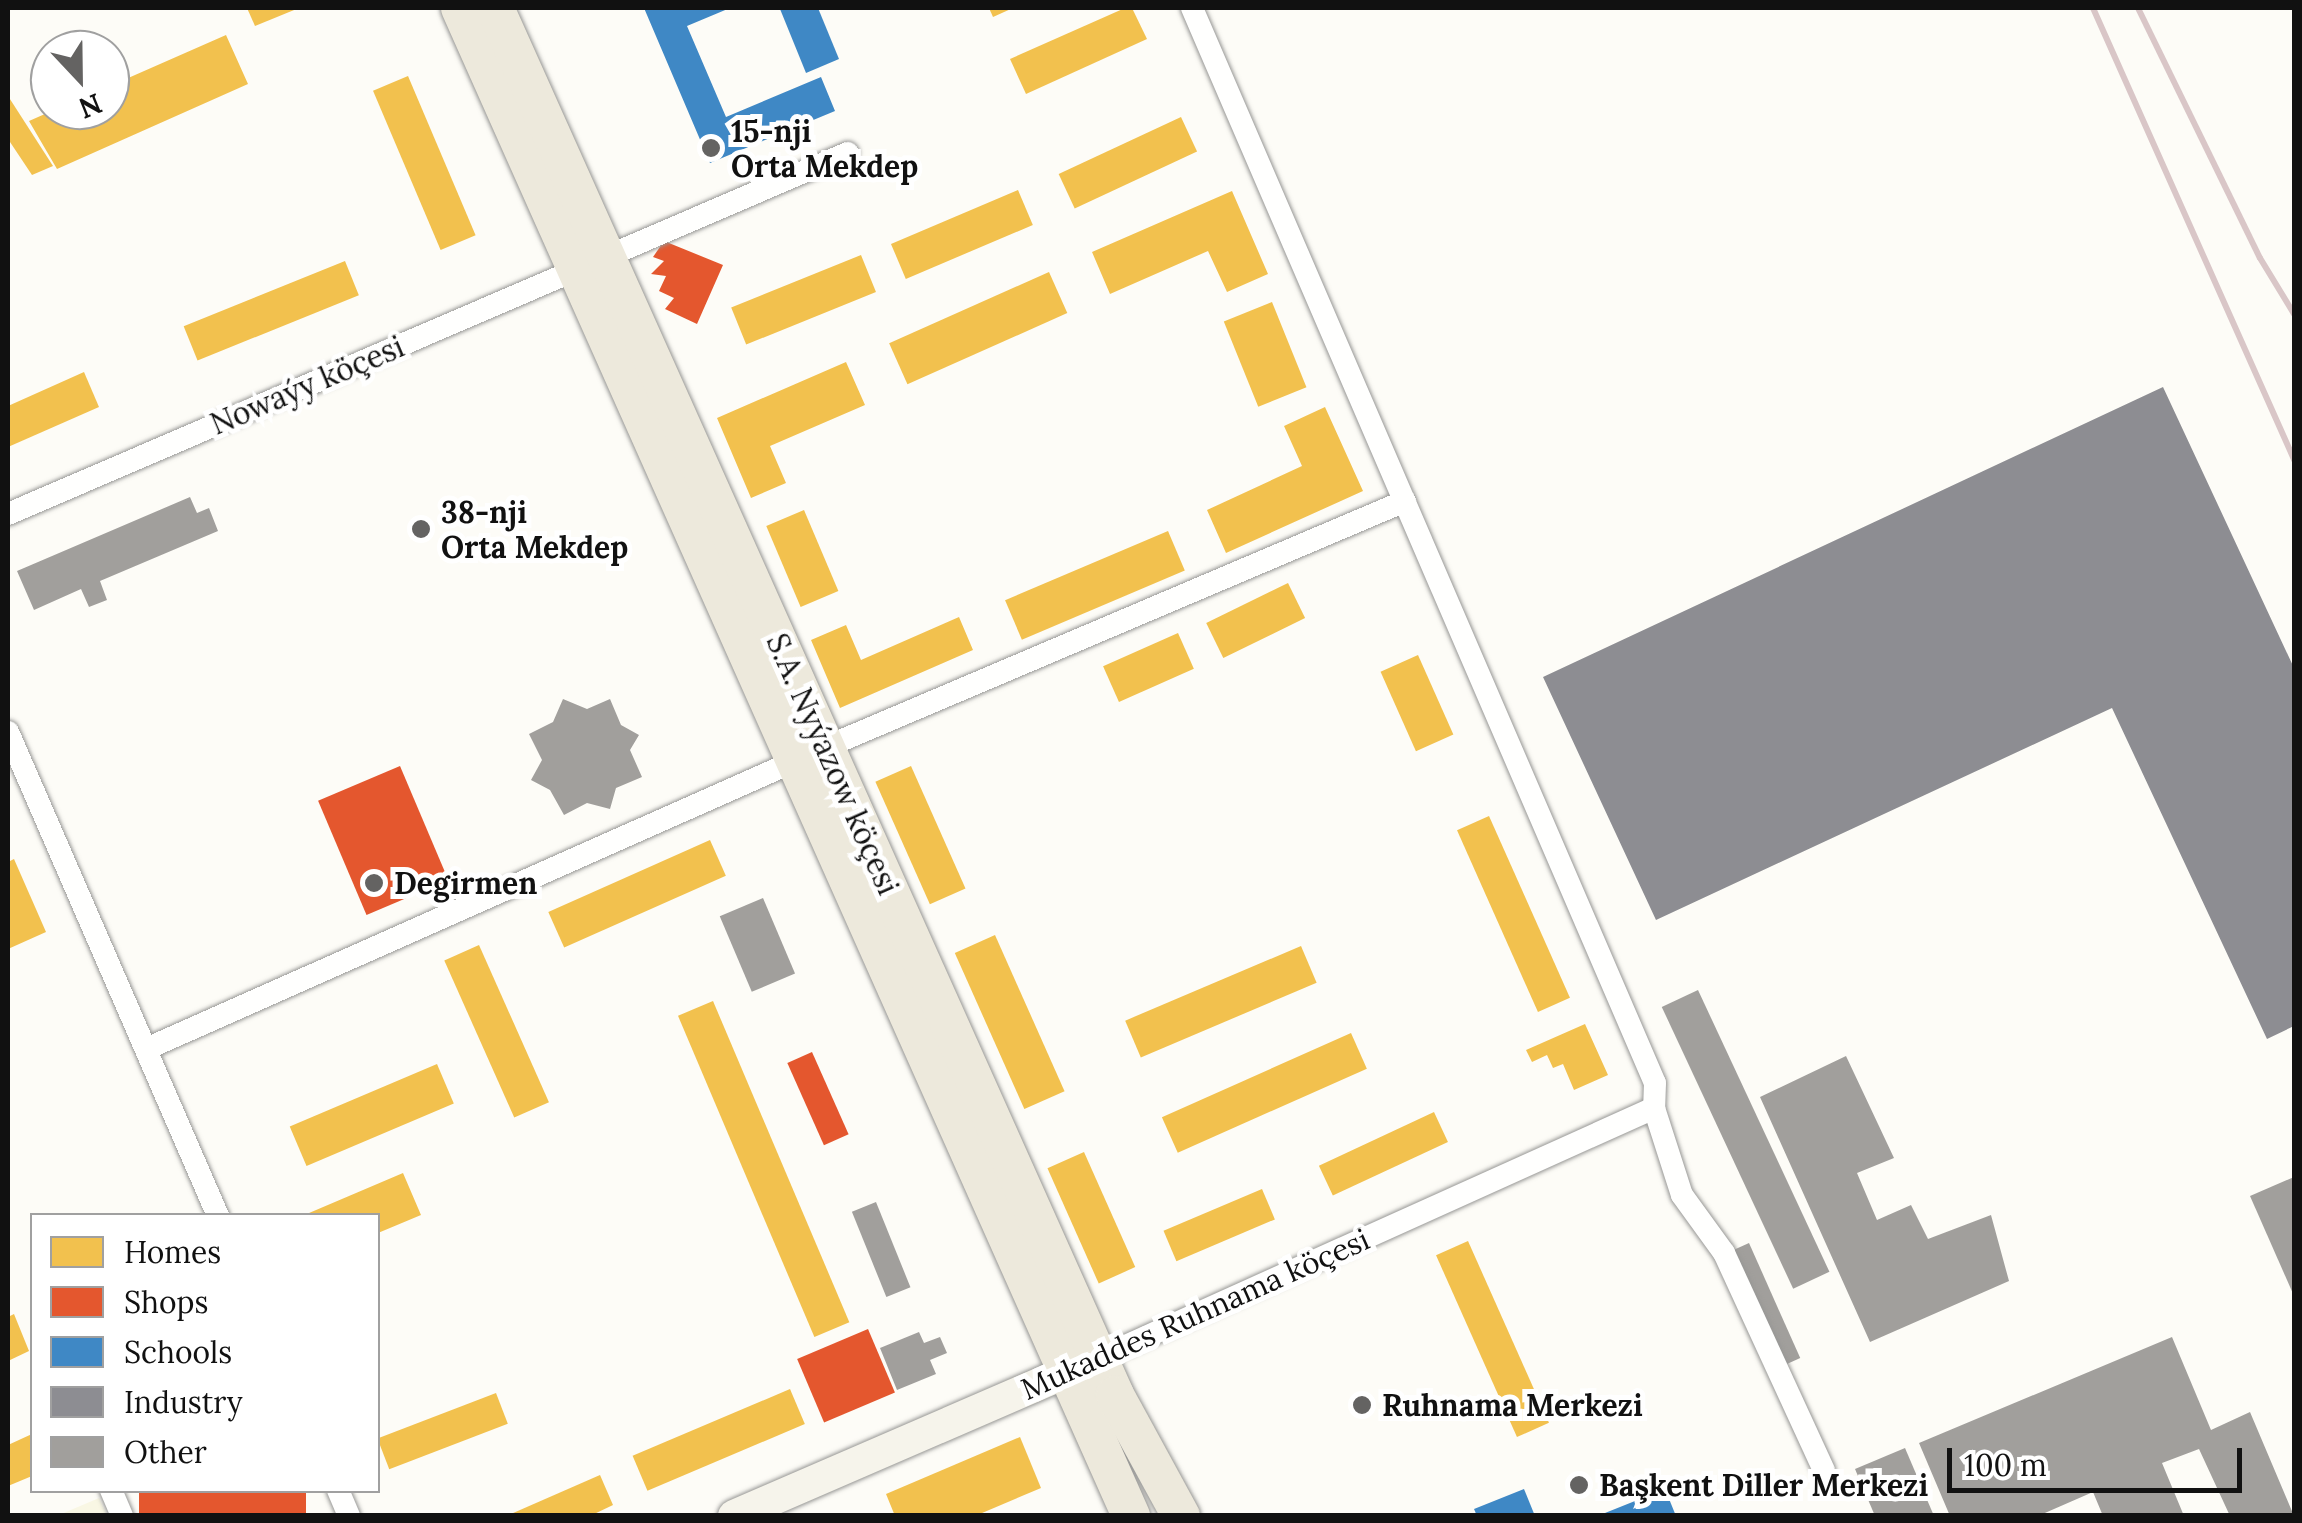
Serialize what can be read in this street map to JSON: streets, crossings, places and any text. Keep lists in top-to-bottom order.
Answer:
{
  "streets": {
    "main road": ["S.A. Nyýazow köçesi"],
    "street": ["Nowaýy köçesi", "Mukaddes Ruhnama köçesi"]
  },
  "crossings": [
    ["Nowaýy köçesi", "S.A. Nyýazow köçesi"],
    ["S.A. Nyýazow köçesi", "Mukaddes Ruhnama köçesi"]
  ],
  "places": [
    "15-nji Orta Mekdep",
    "38-nji Orta Mekdep",
    "Degirmen",
    "Ruhnama Merkezi",
    "Başkent Diller Merkezi"
  ],
  "legend": [
    "Homes",
    "Shops",
    "Schools",
    "Industry",
    "Other"
  ],
  "scale_bar": "100 m",
  "north": "bottom"
}
